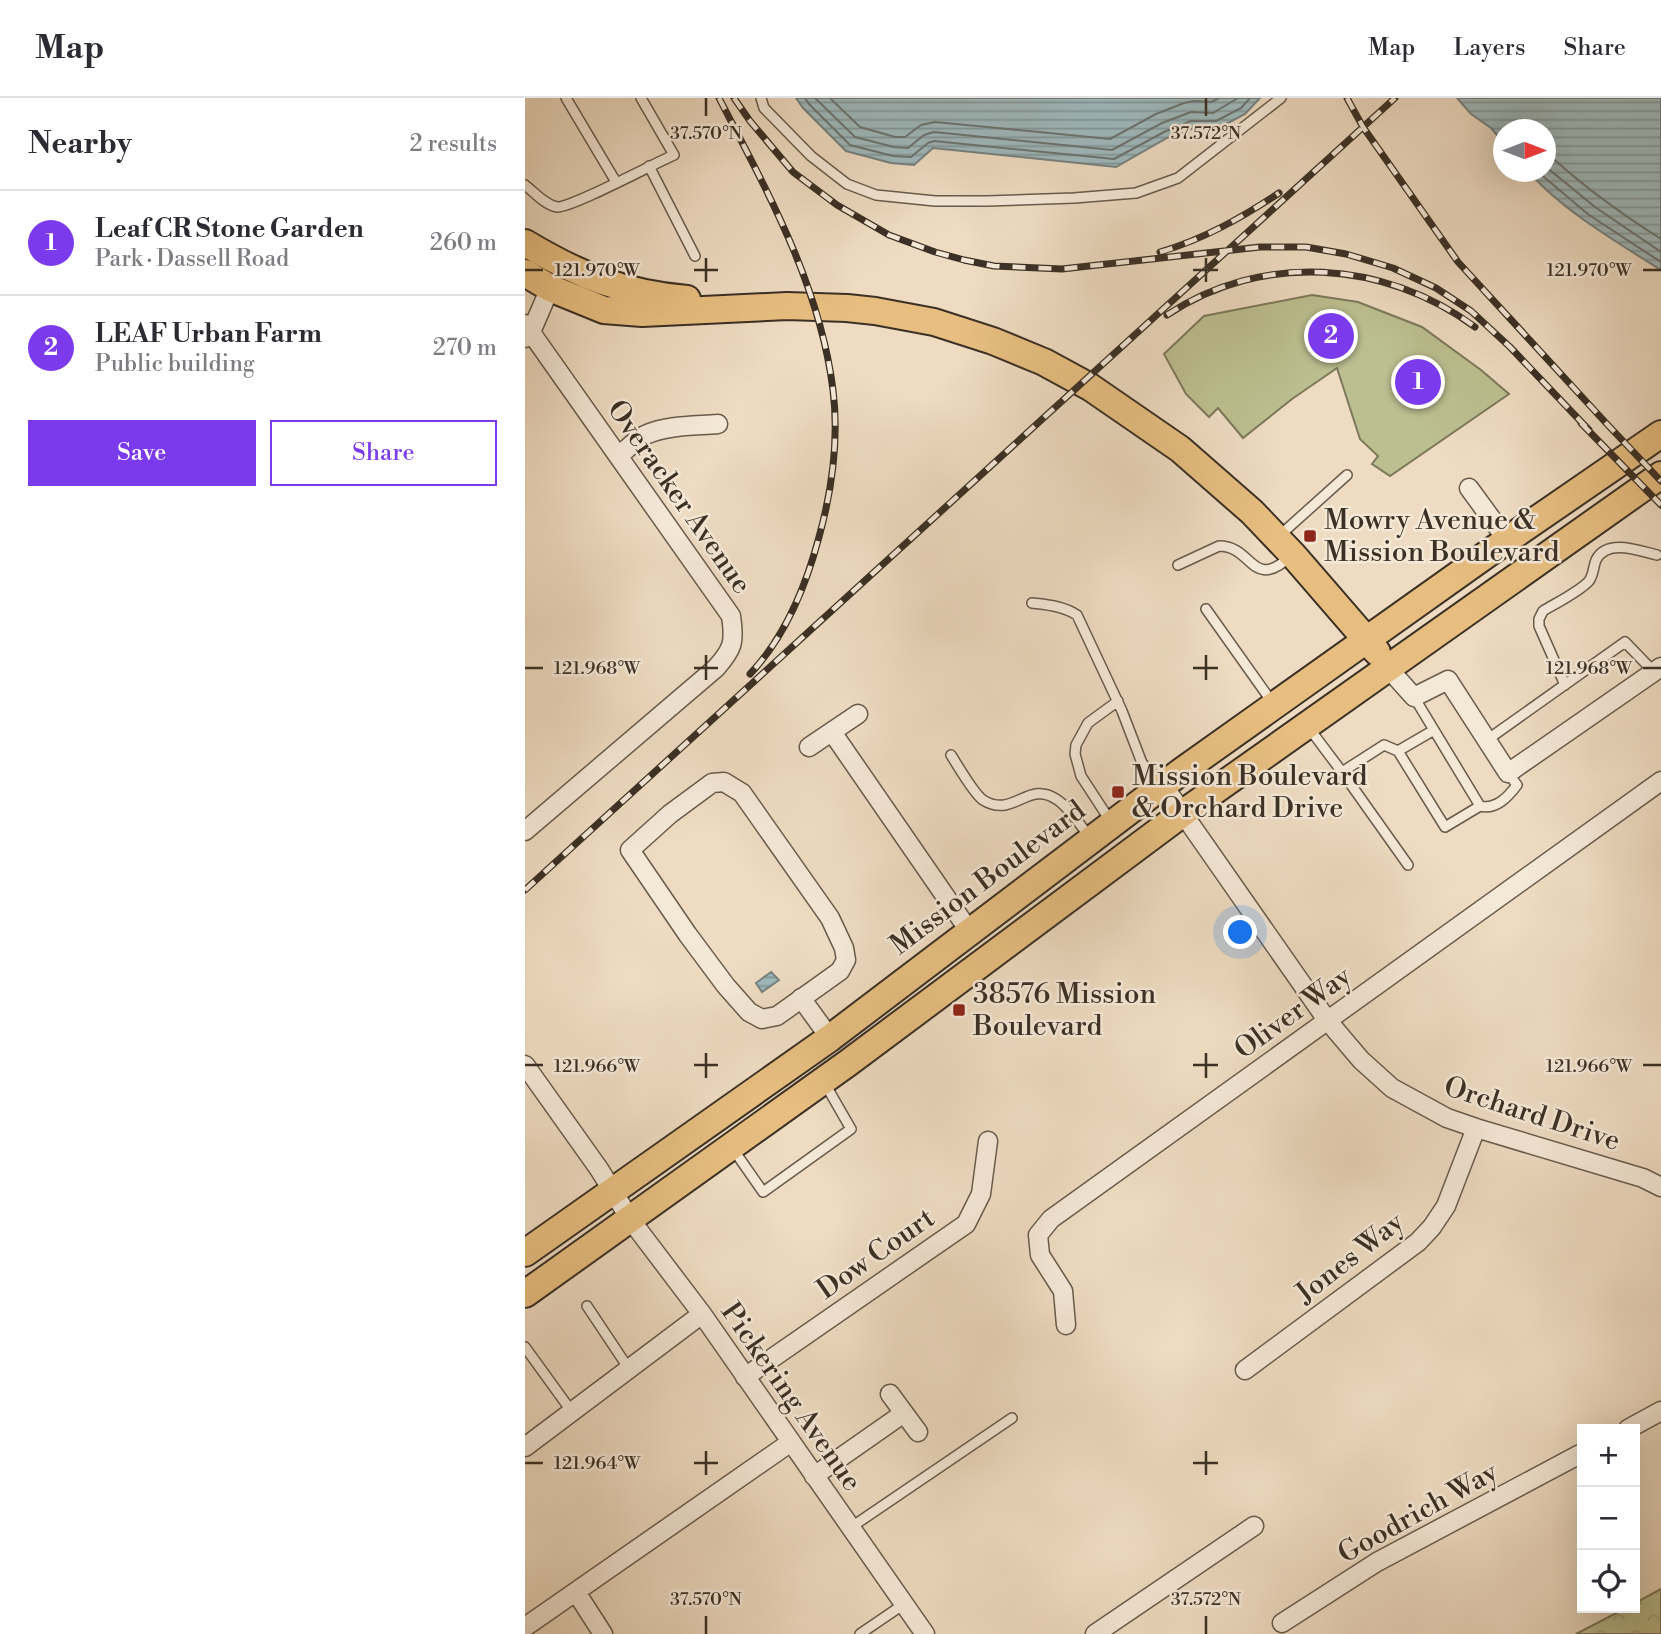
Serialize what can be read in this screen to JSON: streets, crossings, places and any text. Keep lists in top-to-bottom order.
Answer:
{
  "streets": {
    "main road": ["Mission Boulevard"],
    "street": [
      "Overacker Avenue",
      "Oliver Way",
      "Orchard Drive",
      "Dow Court",
      "Jones Way",
      "Pickering Avenue",
      "Goodrich Way"
    ]
  },
  "crossings": [
    ["Mission Boulevard", "Orchard Drive"],
    ["Mission Boulevard", "Pickering Avenue"],
    ["Oliver Way", "Orchard Drive"],
    ["Orchard Drive", "Jones Way"],
    ["Dow Court", "Pickering Avenue"]
  ],
  "places": {
    "transit": ["Mowry Avenue & Mission Boulevard", "Mission Boulevard & Orchard Drive", "38576 Mission Boulevard"]
  },
  "north": "right",
  "page": {
    "header": "Map",
    "nav": ["Map", "Layers", "Share"],
    "heading": ["Nearby", "2 results"],
    "list": [
      {
        "mark": "1",
        "name": "Leaf CR Stone Garden",
        "note": "Park · Dassell Road",
        "value": "260 m"
      },
      {
        "mark": "2",
        "name": "LEAF Urban Farm",
        "note": "Public building",
        "value": "270 m"
      }
    ],
    "pins": ["2", "1"],
    "buttons": ["Save", "Share"],
    "map_buttons": ["+", "−"]
  },
  "coordinates": [
    "37.570°N",
    "37.572°N",
    "121.970°W",
    "121.968°W",
    "121.966°W",
    "121.964°W"
  ]
}
